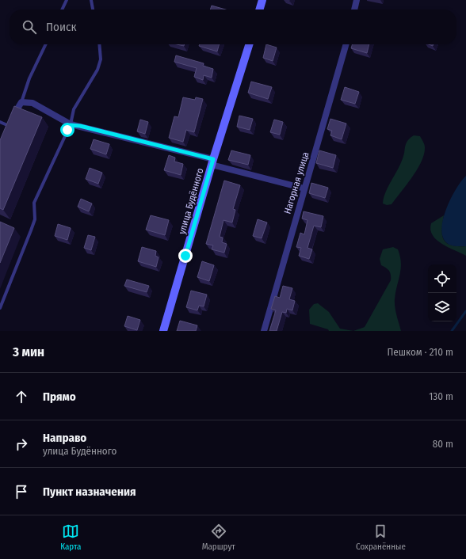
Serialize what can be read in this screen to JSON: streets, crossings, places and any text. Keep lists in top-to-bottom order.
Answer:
{
  "streets": {
    "main road": ["улица Будённого"],
    "street": ["Нагорная улица"]
  },
  "page": {
    "search": "Поиск",
    "heading": ["3 мин", "Пешком · 210 m"],
    "list": [
      ["Прямо", "130 m"],
      ["Направо", "улица Будённого", "80 m"],
      "Пункт назначения"
    ],
    "nav": ["Карта", "Маршрут", "Сохранённые"]
  }
}
